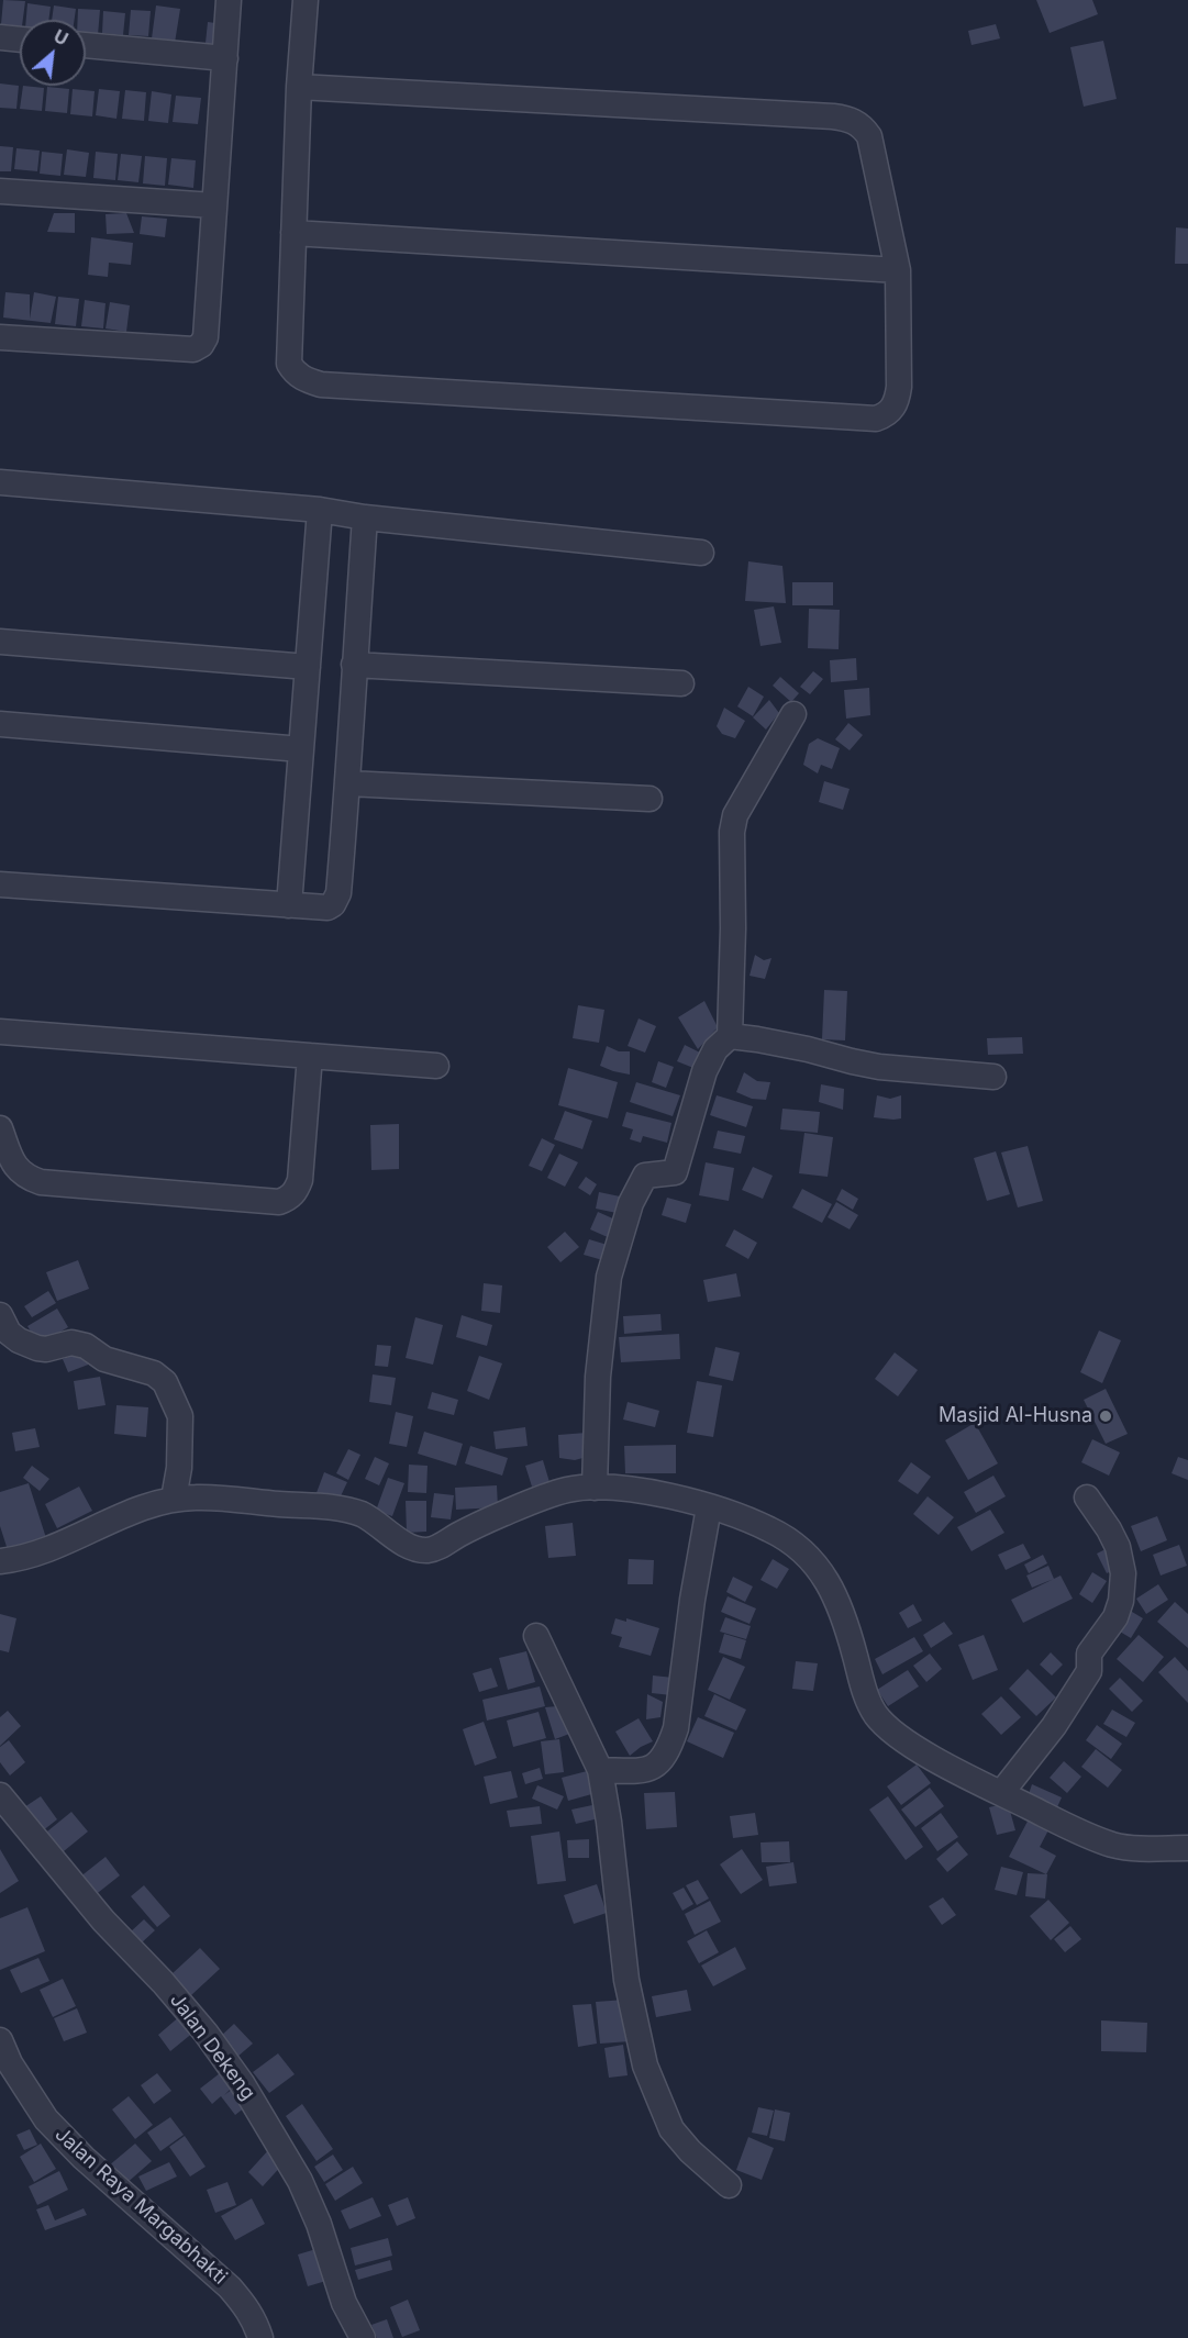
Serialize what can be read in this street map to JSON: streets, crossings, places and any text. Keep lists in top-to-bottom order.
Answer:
{
  "streets": {
    "street": ["Jalan Dekeng", "Jalan Raya Margabhakti"]
  },
  "places": ["Masjid Al-Husna"],
  "north": "top right"
}
